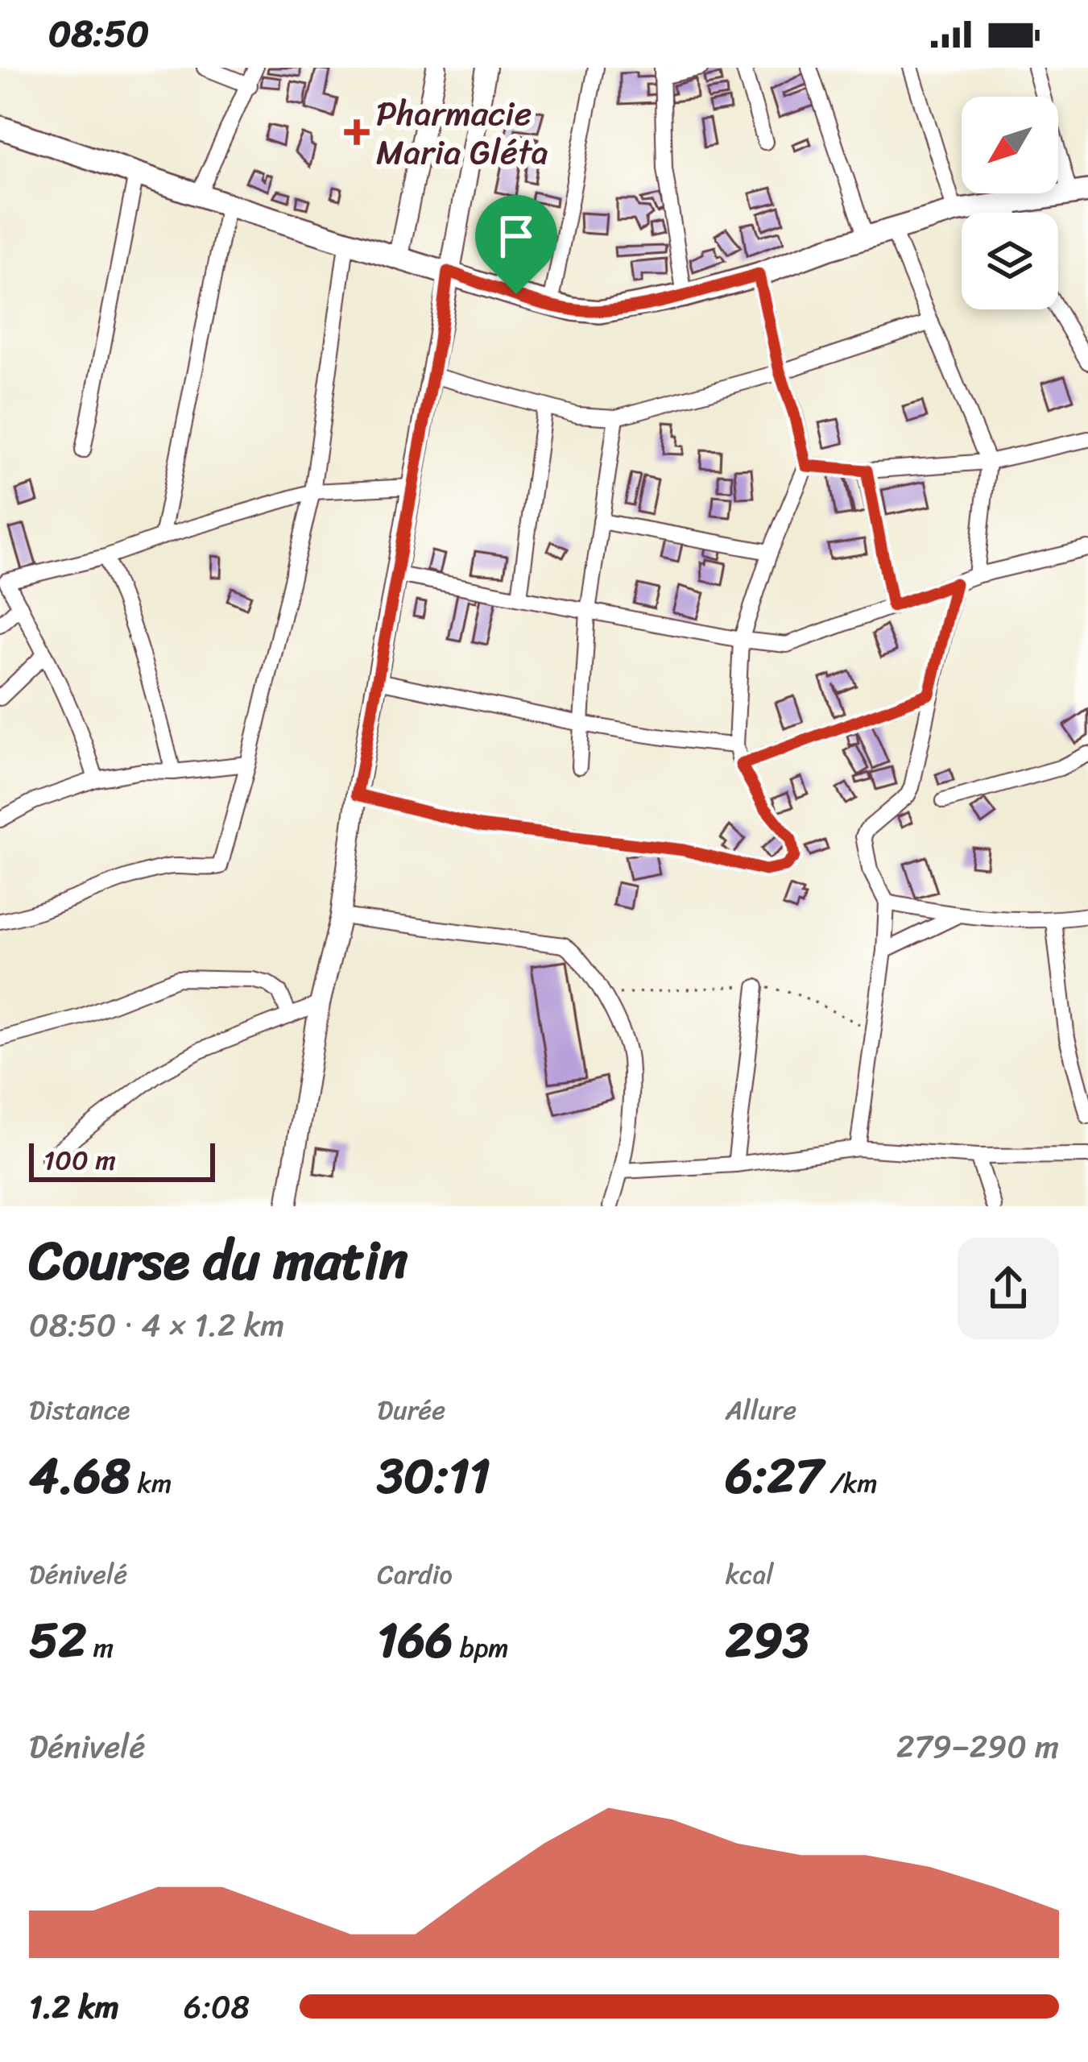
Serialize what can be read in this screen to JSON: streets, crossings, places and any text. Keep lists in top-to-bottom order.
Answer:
{
  "places": {
    "health": ["Pharmacie Maria Gléta"]
  },
  "scale_bar": "100 m",
  "north": "bottom left",
  "page": {
    "status": "08:50",
    "scale": "100 m",
    "heading": ["Course du matin", "08:50 · 4 × 1.2 km"],
    "stats": [
      ["Distance", "4.68 km"],
      ["Durée", "30:11"],
      ["Allure", "6:27 /km"],
      ["Dénivelé", "52 m"],
      ["Cardio", "166 bpm"],
      ["kcal", "293"]
    ],
    "chart": ["Dénivelé", "279–290 m"],
    "list": [
      {
        "name": "1.2 km",
        "note": "6:08"
      }
    ]
  }
}
